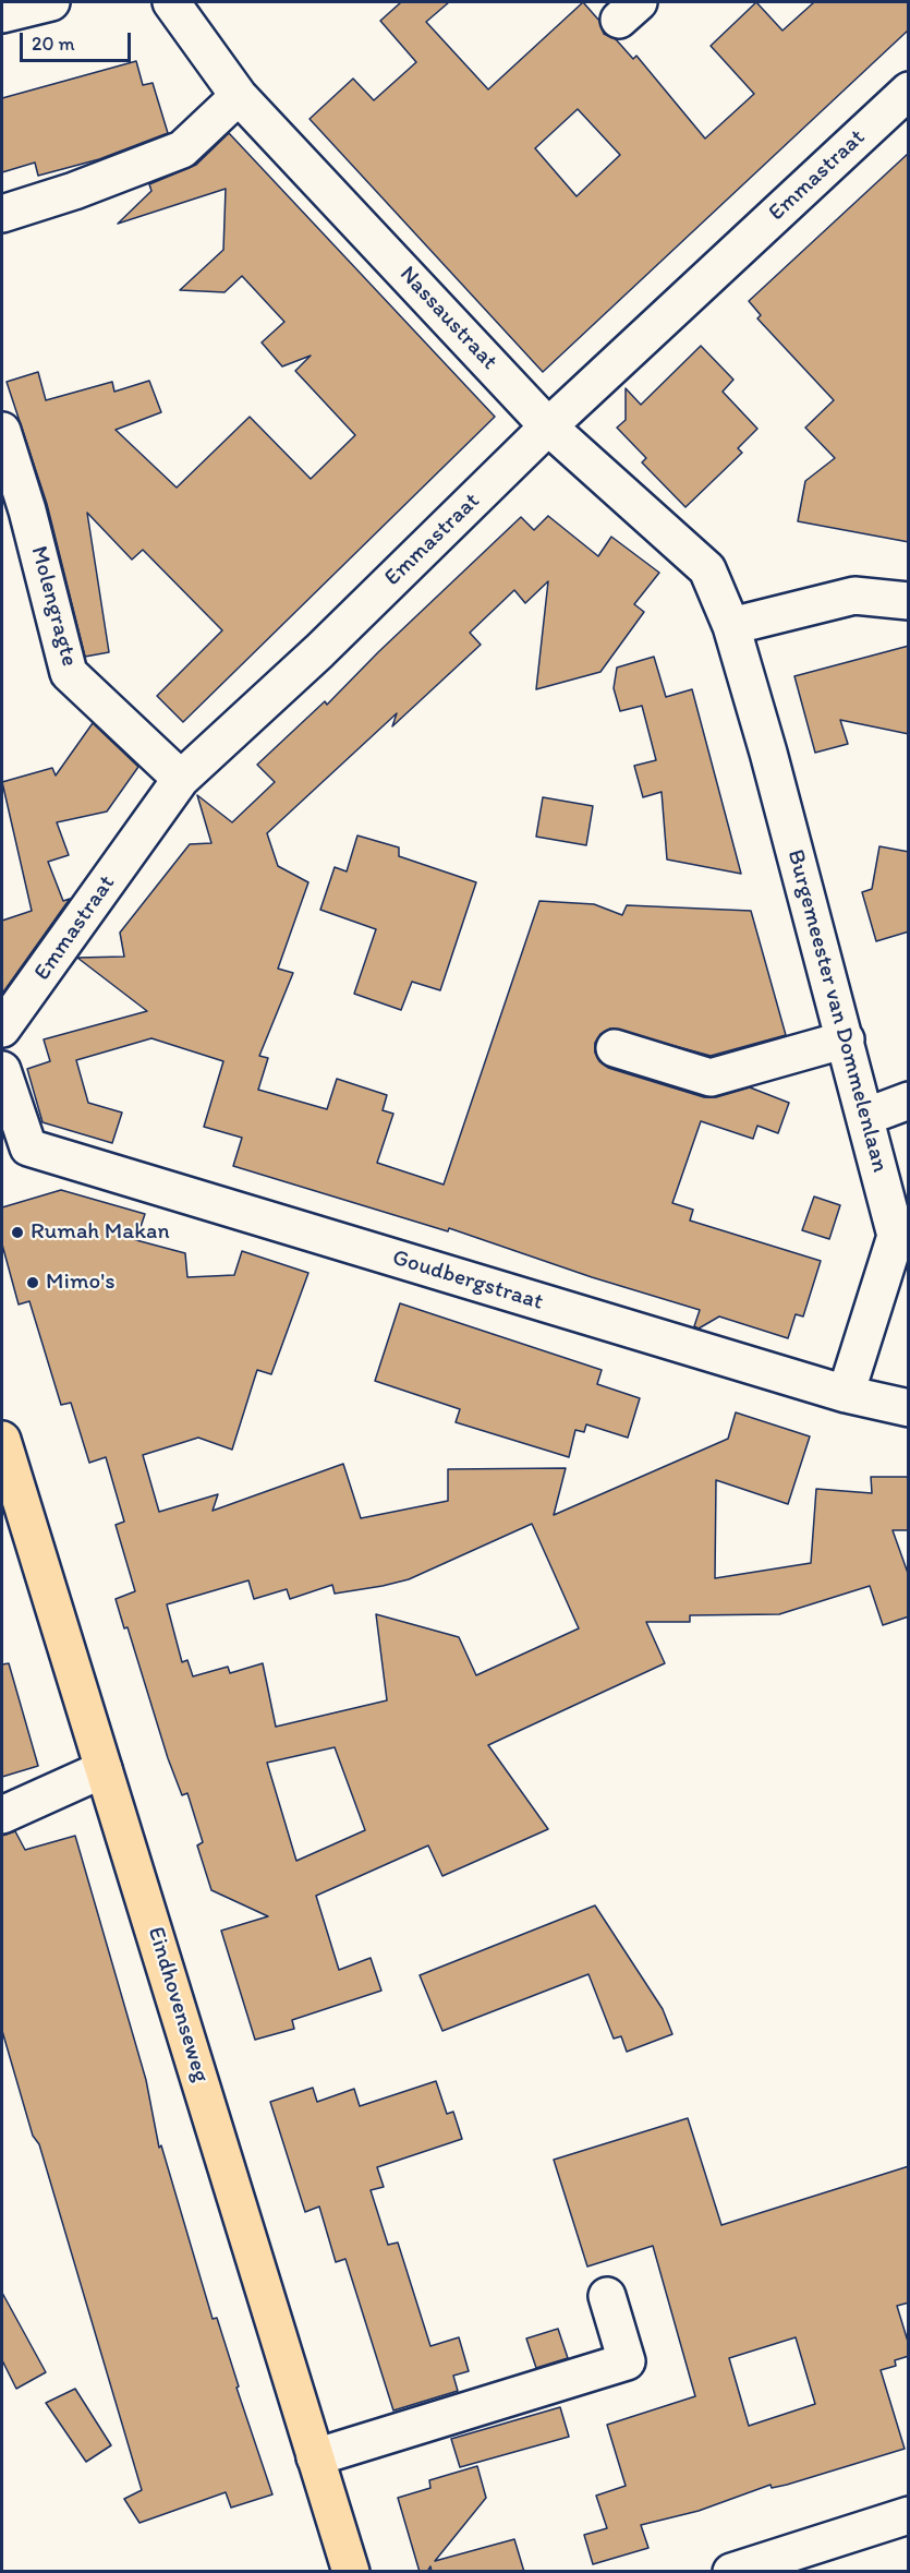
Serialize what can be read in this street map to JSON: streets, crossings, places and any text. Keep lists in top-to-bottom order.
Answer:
{
  "streets": {
    "main road": ["Eindhovenseweg"],
    "street": [
      "Emmastraat",
      "Nassaustraat",
      "Molengragte",
      "Burgemeester van Dommelenlaan",
      "Goudbergstraat"
    ]
  },
  "crossings": [
    ["Emmastraat", "Nassaustraat"],
    ["Emmastraat", "Molengragte"],
    ["Nassaustraat", "Burgemeester van Dommelenlaan"],
    ["Burgemeester van Dommelenlaan", "Goudbergstraat"]
  ],
  "places": ["Rumah Makan", "Mimo's"],
  "scale_bar": "20 m"
}
